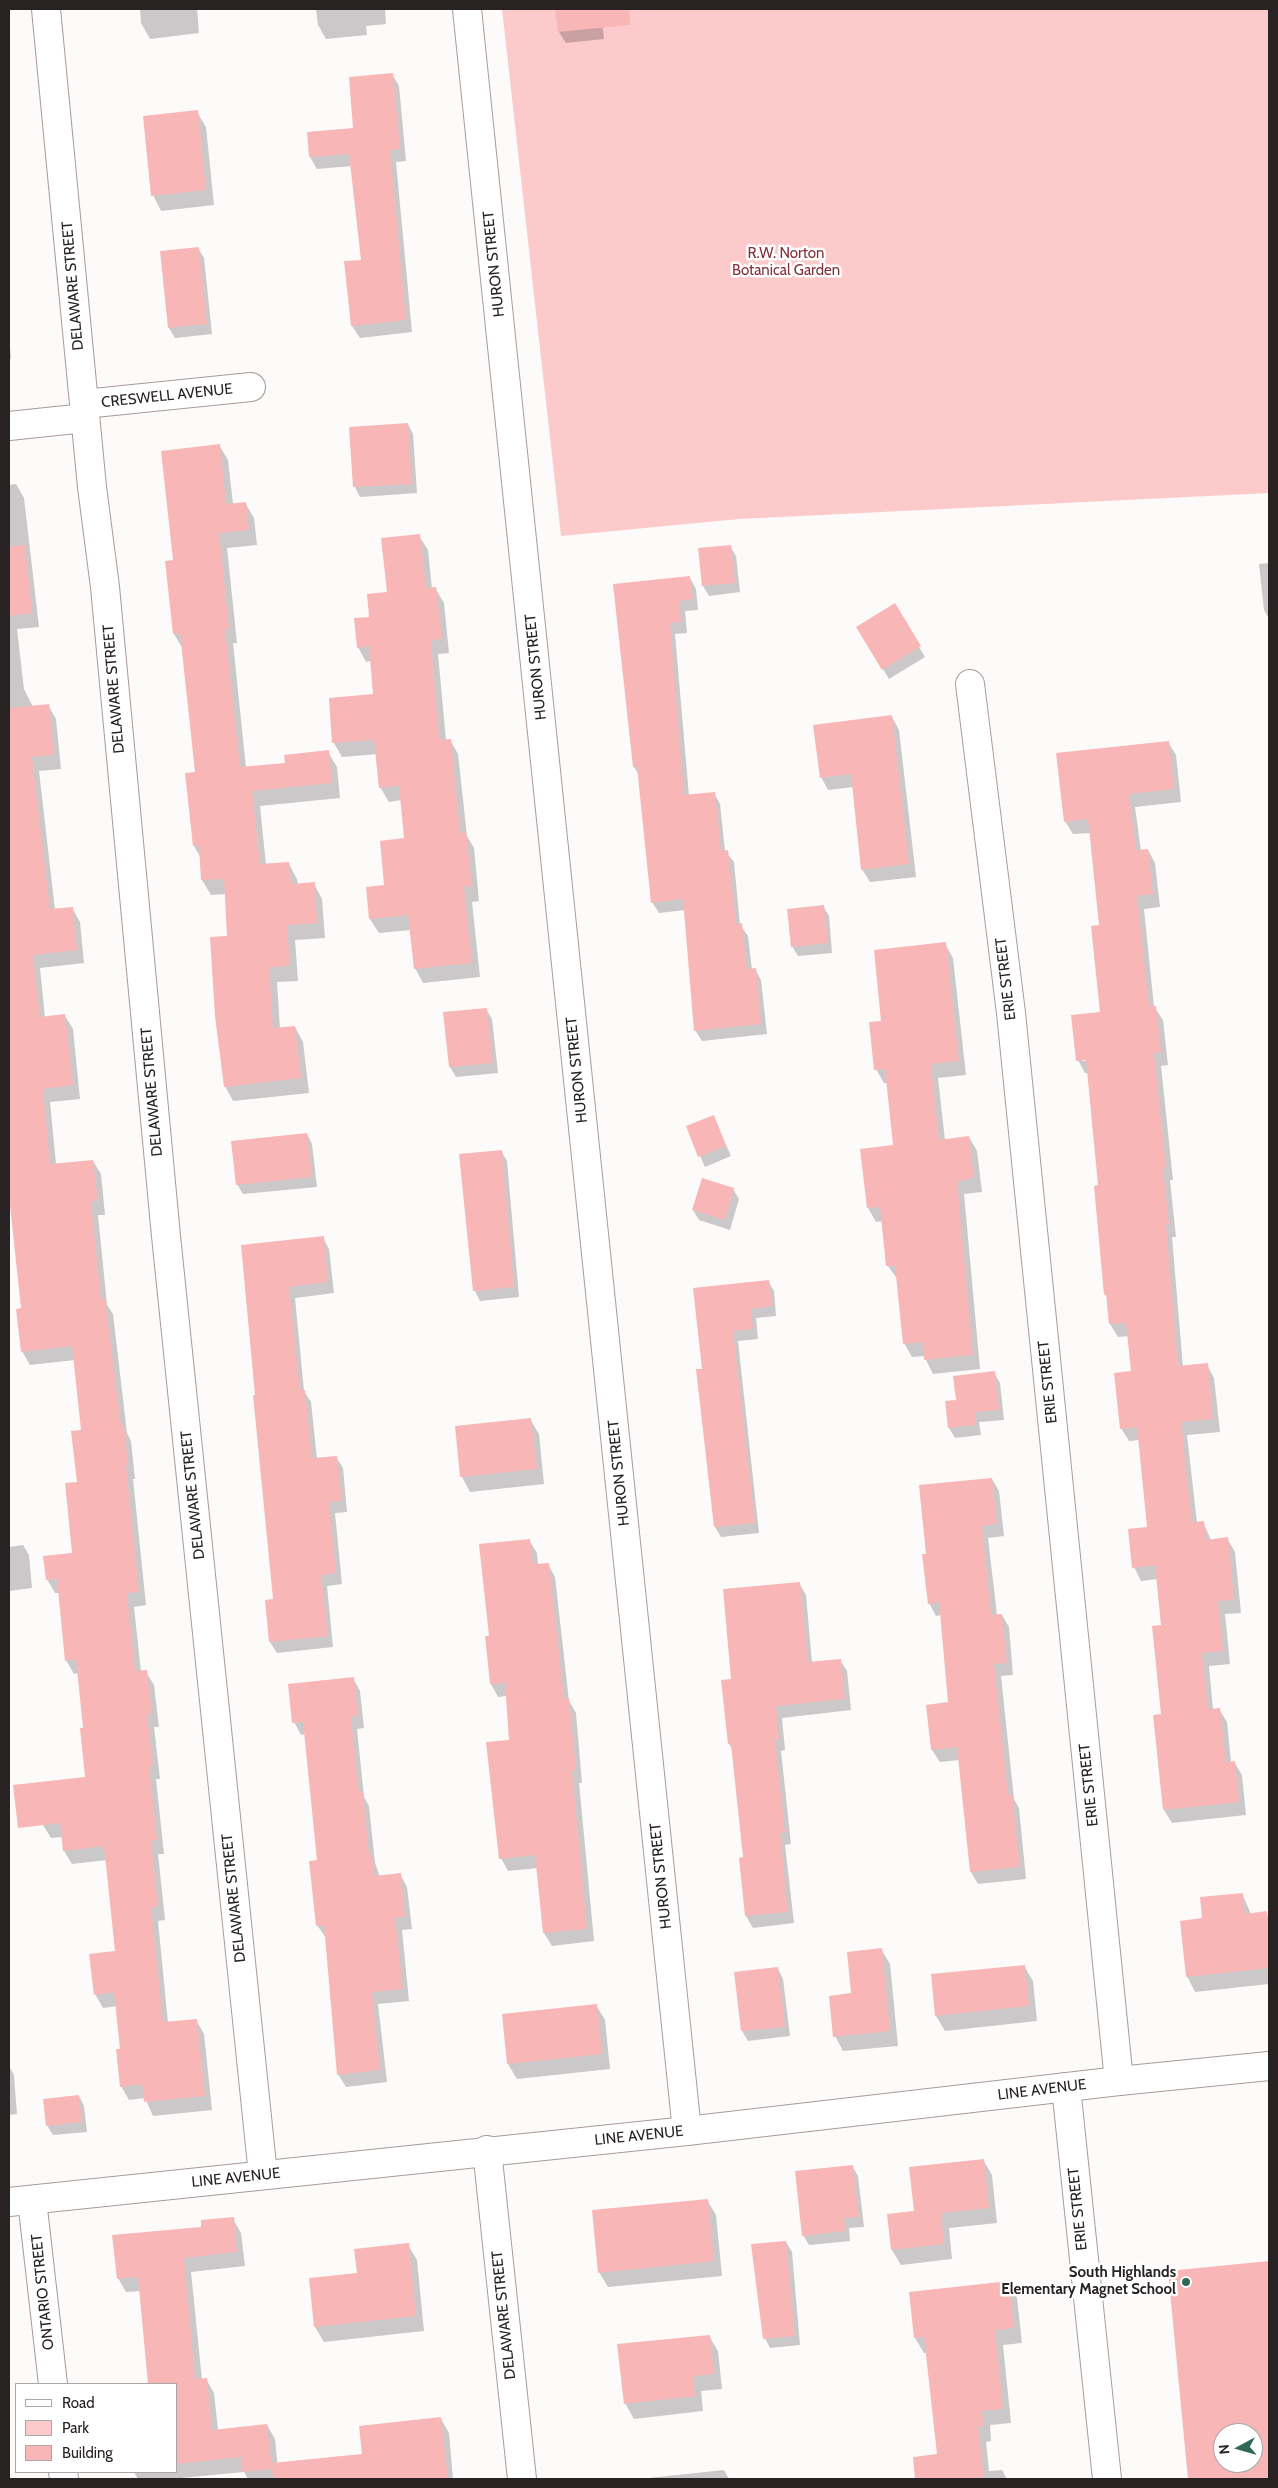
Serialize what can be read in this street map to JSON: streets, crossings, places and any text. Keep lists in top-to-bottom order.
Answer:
{
  "streets": {
    "street": [
      "HURON STREET",
      "DELAWARE STREET",
      "CRESWELL AVENUE",
      "ERIE STREET",
      "LINE AVENUE",
      "ONTARIO STREET"
    ]
  },
  "crossings": [
    ["HURON STREET", "LINE AVENUE"],
    ["DELAWARE STREET", "CRESWELL AVENUE"],
    ["DELAWARE STREET", "LINE AVENUE"],
    ["ERIE STREET", "LINE AVENUE"],
    ["LINE AVENUE", "ONTARIO STREET"]
  ],
  "parks": ["R.W. Norton Botanical Garden"],
  "places": ["South Highlands Elementary Magnet School"],
  "legend": ["Road", "Park", "Building"],
  "north": "left"
}
